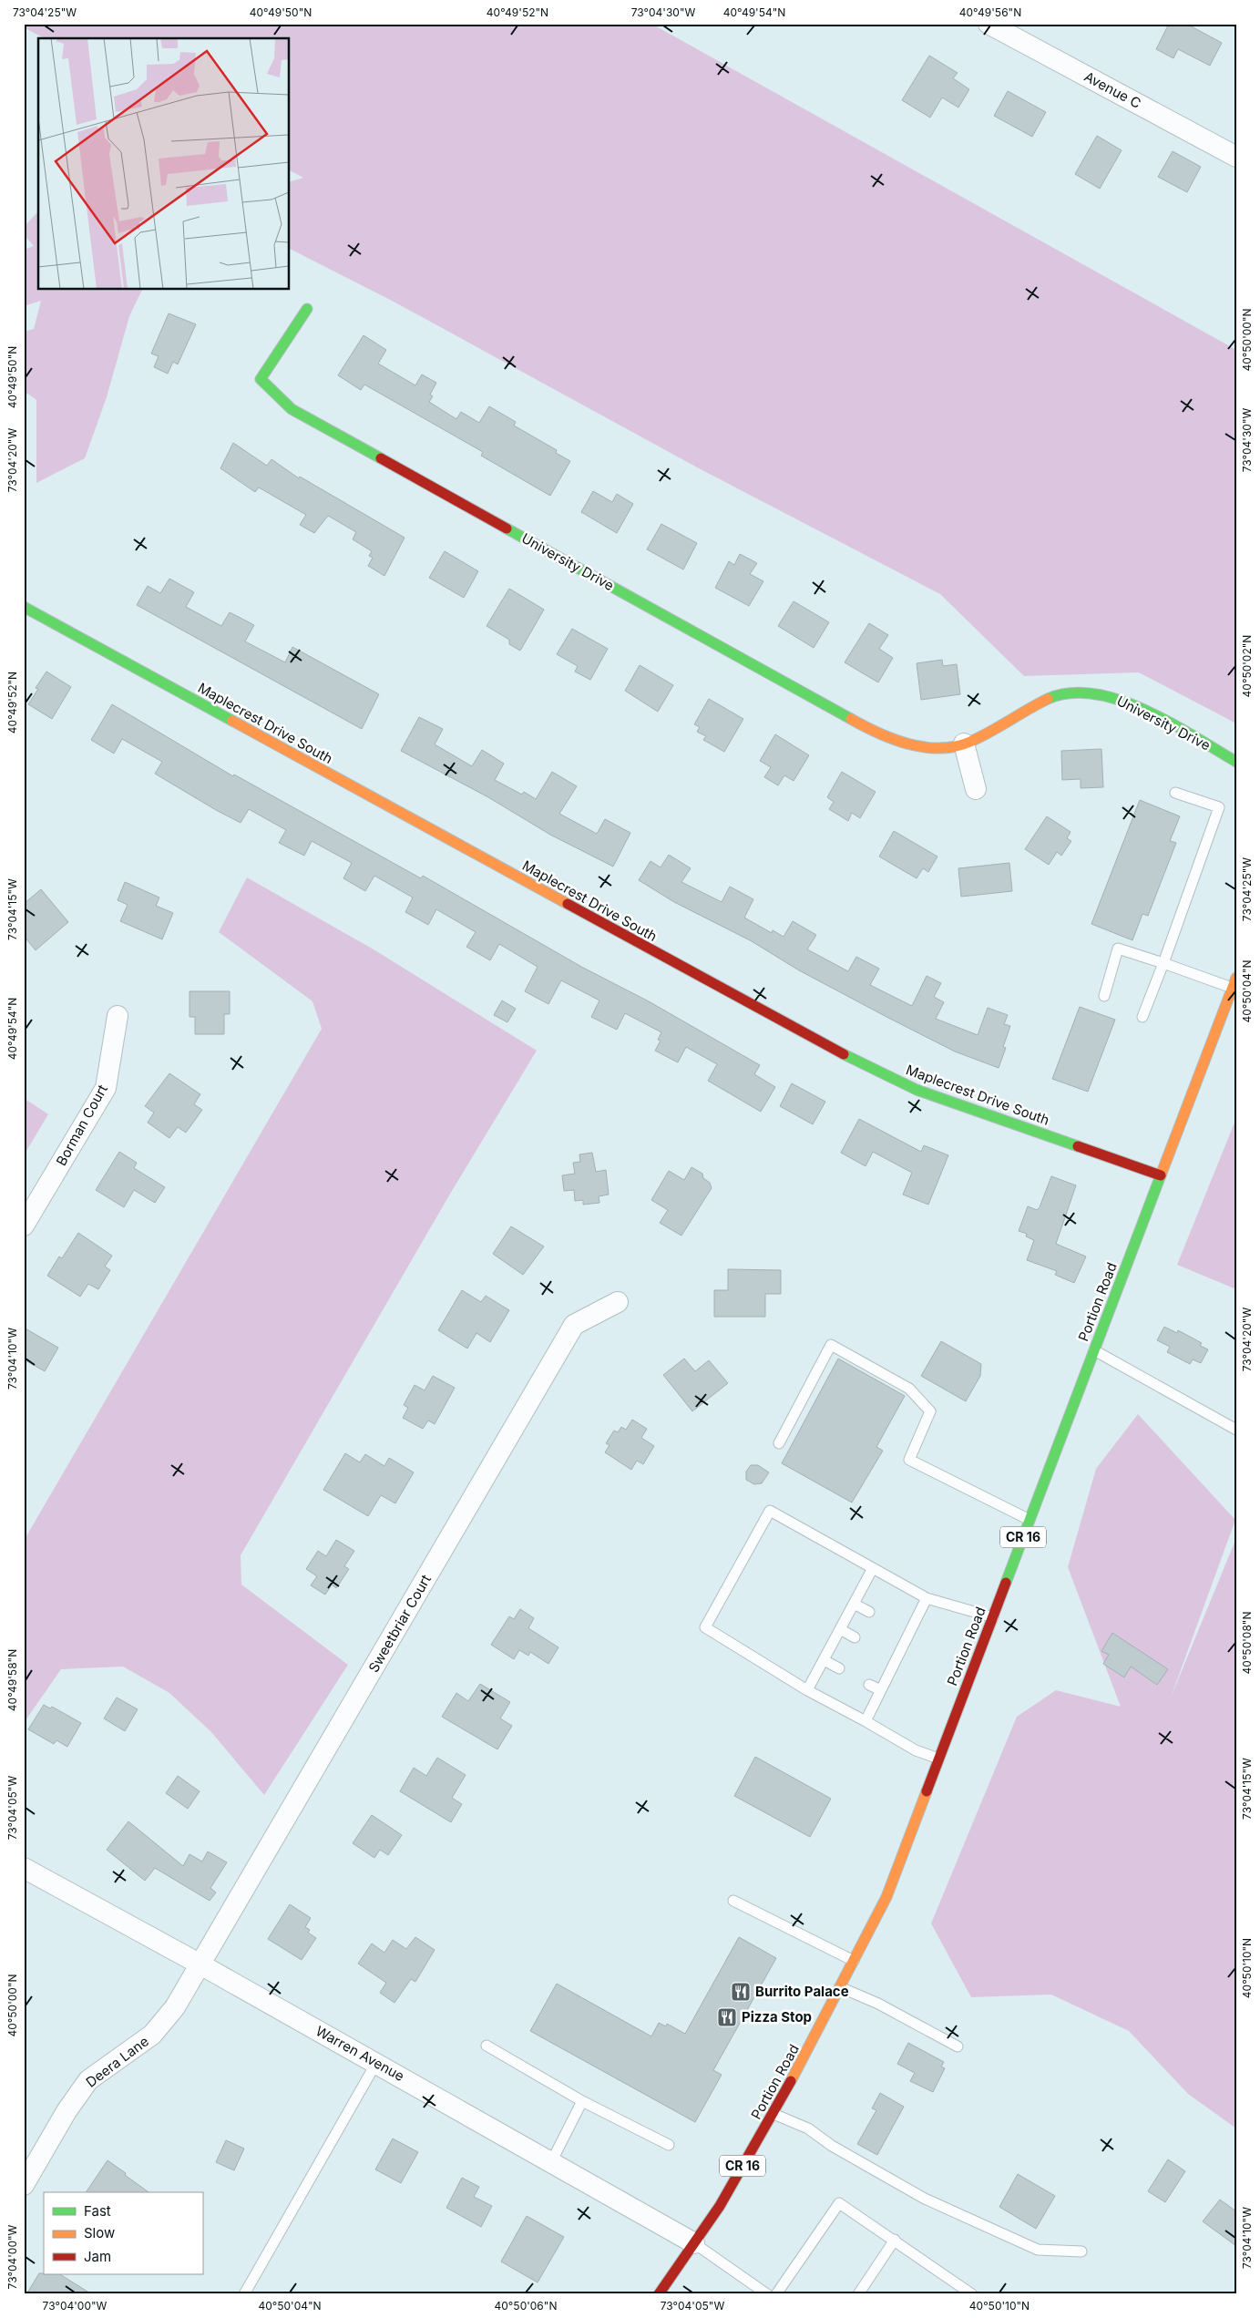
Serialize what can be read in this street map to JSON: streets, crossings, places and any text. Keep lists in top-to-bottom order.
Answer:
{
  "streets": {
    "street": [
      "Avenue C",
      "University Drive",
      "Maplecrest Drive South",
      "Borman Court",
      "Portion Road",
      "CR 16",
      "Sweetbriar Court",
      "Warren Avenue",
      "Deera Lane"
    ]
  },
  "crossings": [
    ["Maplecrest Drive South", "Portion Road"],
    ["Portion Road", "Warren Avenue"],
    ["Sweetbriar Court", "Warren Avenue"],
    ["Sweetbriar Court", "Deera Lane"],
    ["Warren Avenue", "Deera Lane"]
  ],
  "places": {
    "restaurant": ["Burrito Palace", "Pizza Stop"]
  },
  "legend": ["Fast", "Slow", "Jam"],
  "coordinates": [
    "73°04'25\"W",
    "40°49'50\"N",
    "40°49'52\"N",
    "73°04'30\"W",
    "40°49'54\"N",
    "40°49'56\"N",
    "40°50'00\"N",
    "73°04'20\"W",
    "40°50'02\"N",
    "73°04'15\"W",
    "40°50'04\"N",
    "73°04'10\"W",
    "40°50'08\"N",
    "40°49'58\"N",
    "73°04'05\"W",
    "40°50'10\"N",
    "73°04'00\"W",
    "40°50'06\"N"
  ]
}
